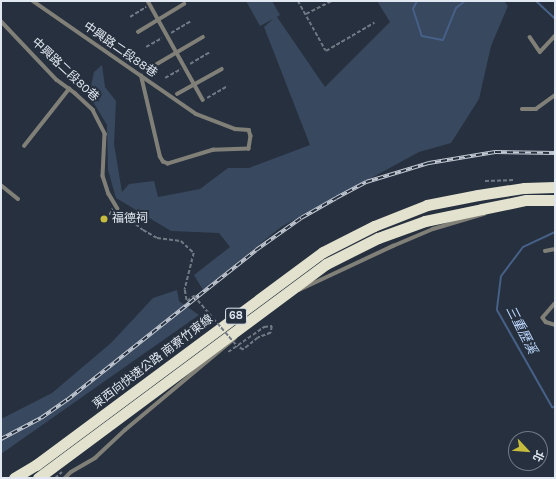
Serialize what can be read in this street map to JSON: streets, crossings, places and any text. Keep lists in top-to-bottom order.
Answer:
{
  "streets": {
    "highway": ["68", "東西向快速公路 南寮竹東線"],
    "lane": ["中興路二段88巷", "中興路二段80巷"]
  },
  "water": ["三重歷溪"],
  "places": ["福德祠"],
  "north": "bottom right"
}
